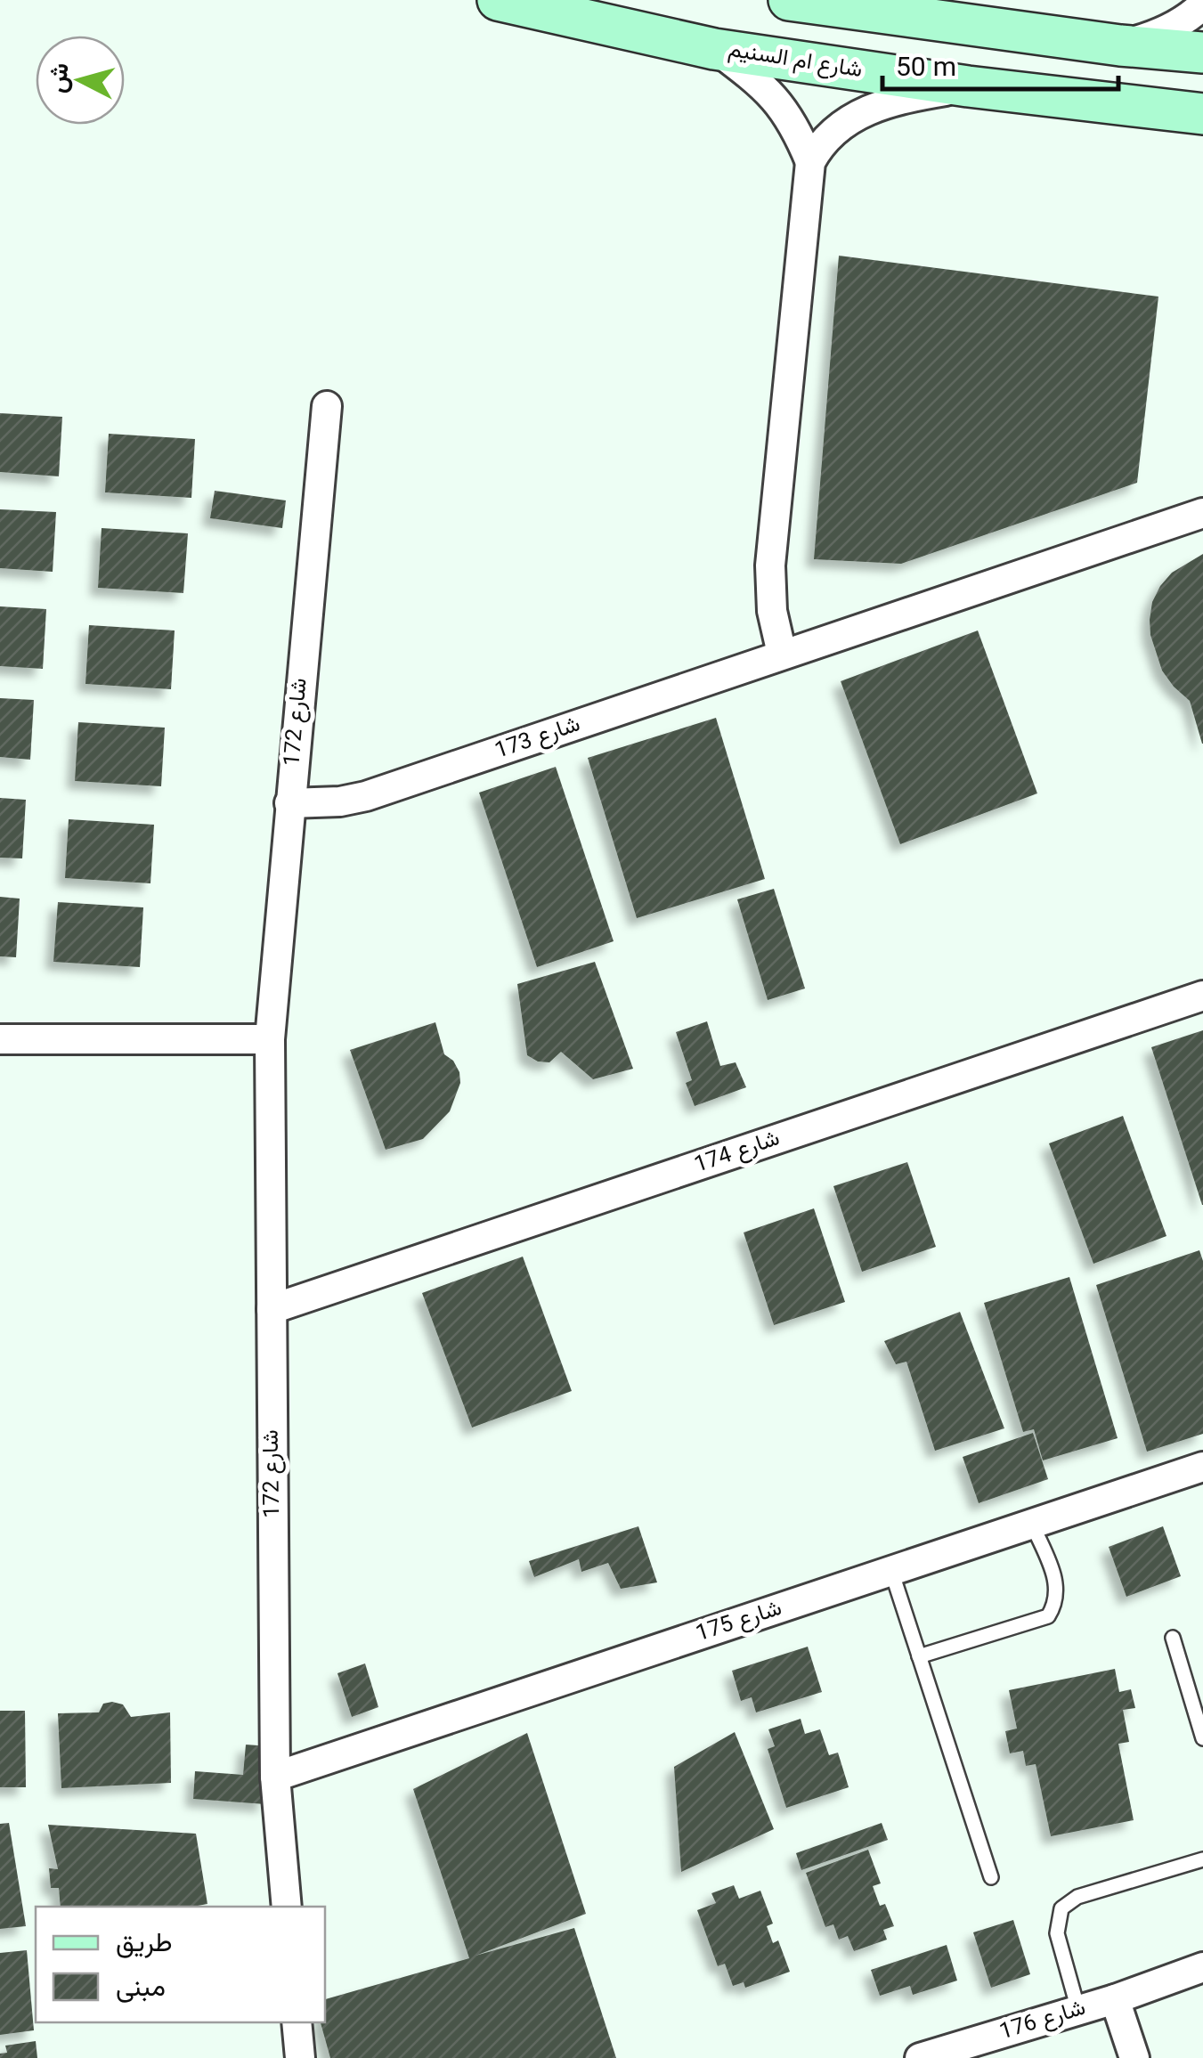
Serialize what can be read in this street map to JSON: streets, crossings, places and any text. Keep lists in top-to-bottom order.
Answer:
{
  "streets": {
    "main road": ["شارع ام السنيم"],
    "street": [
      "شارع 172",
      "شارع 173",
      "شارع 174",
      "شارع 175",
      "شارع 176"
    ]
  },
  "crossings": [
    ["شارع 172", "شارع 173"],
    ["شارع 172", "شارع 174"],
    ["شارع 172", "شارع 175"]
  ],
  "legend": ["طريق", "مبنى"],
  "scale_bar": "50 m",
  "north": "left"
}
